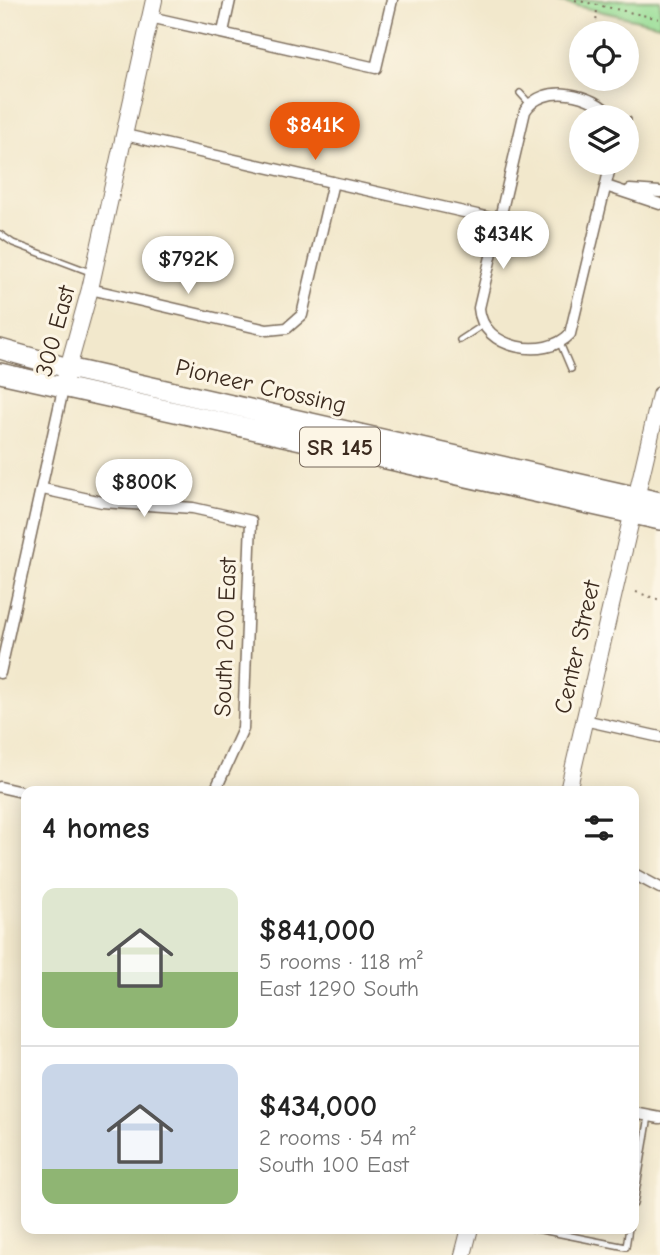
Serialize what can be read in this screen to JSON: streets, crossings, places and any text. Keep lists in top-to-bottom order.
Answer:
{
  "streets": {
    "highway": ["Pioneer Crossing", "SR 145"],
    "street": ["300 East", "South 200 East", "Center Street"]
  },
  "crossings": [
    ["300 East", "Pioneer Crossing"],
    ["300 East", "South 200 East"],
    ["Pioneer Crossing", "SR 145"],
    ["Pioneer Crossing", "Center Street"],
    ["SR 145", "Center Street"]
  ],
  "page": {
    "price": [
      "$841K",
      "$434K",
      "$792K",
      "$800K"
    ],
    "heading": "4 homes",
    "list": [
      {
        "name": "$841,000",
        "note": "5 rooms · 118 m² · East 1290 South"
      },
      {
        "name": "$434,000",
        "note": "2 rooms · 54 m² · South 100 East"
      }
    ]
  }
}
